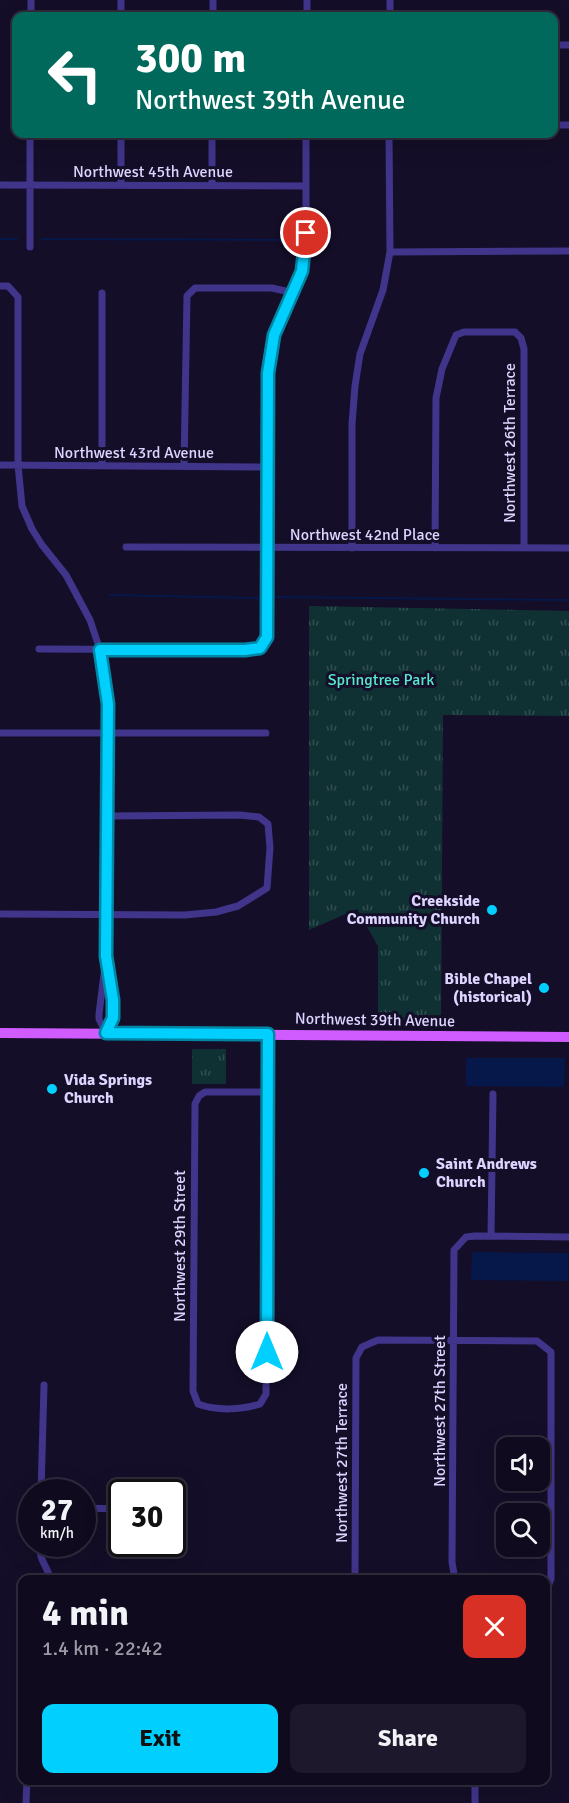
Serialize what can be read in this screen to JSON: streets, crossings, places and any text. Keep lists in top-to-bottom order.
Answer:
{
  "streets": {
    "main road": ["Northwest 39th Avenue"],
    "street": [
      "Northwest 45th Avenue",
      "Northwest 26th Terrace",
      "Northwest 43rd Avenue",
      "Northwest 42nd Place",
      "Northwest 29th Street",
      "Northwest 27th Street",
      "Northwest 27th Terrace"
    ]
  },
  "crossings": [
    ["Northwest 26th Terrace", "Northwest 42nd Place"],
    ["Northwest 27th Street", "Northwest 27th Terrace"]
  ],
  "parks": ["Springtree Park"],
  "places": [
    "Creekside Community Church",
    "Bible Chapel (historical)",
    "Vida Springs Church",
    "Saint Andrews Church"
  ],
  "page": {
    "turn": ["300 m", "Northwest 39th Avenue"],
    "speed": "27 km/h",
    "limit": "30",
    "heading": ["4 min", "1.4 km · 22:42"],
    "buttons": ["Exit", "Share"]
  }
}
